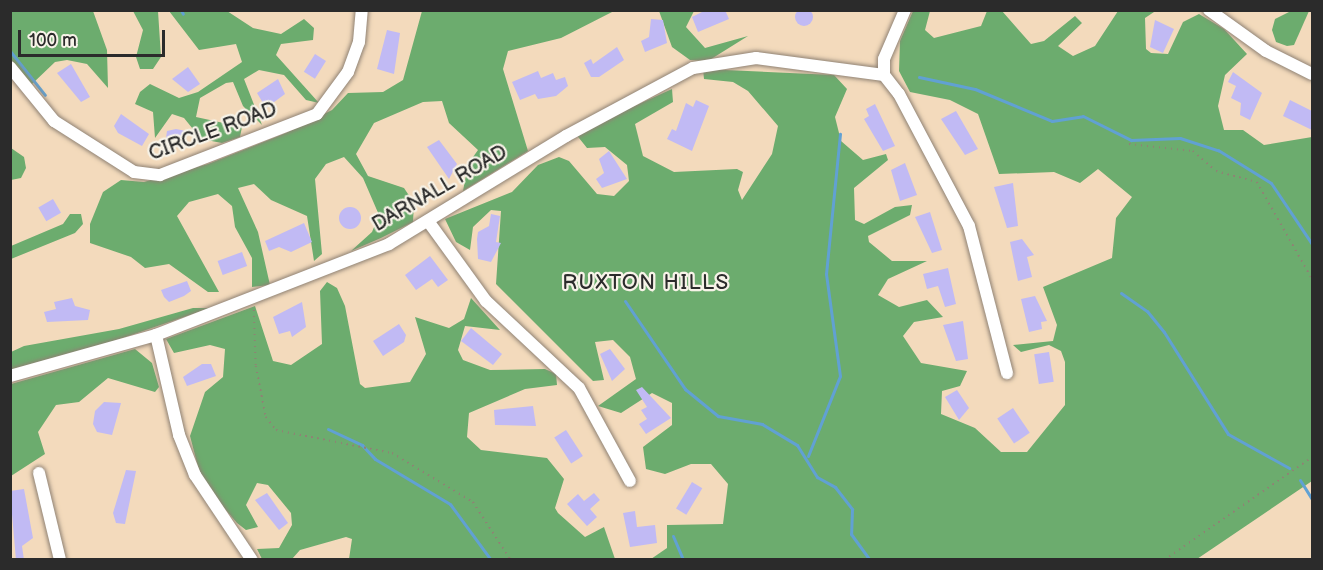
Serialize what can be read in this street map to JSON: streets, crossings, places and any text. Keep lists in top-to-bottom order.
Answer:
{
  "streets": {
    "street": ["CIRCLE ROAD", "DARNALL ROAD"]
  },
  "districts": ["RUXTON HILLS"],
  "scale_bar": "100 m"
}
